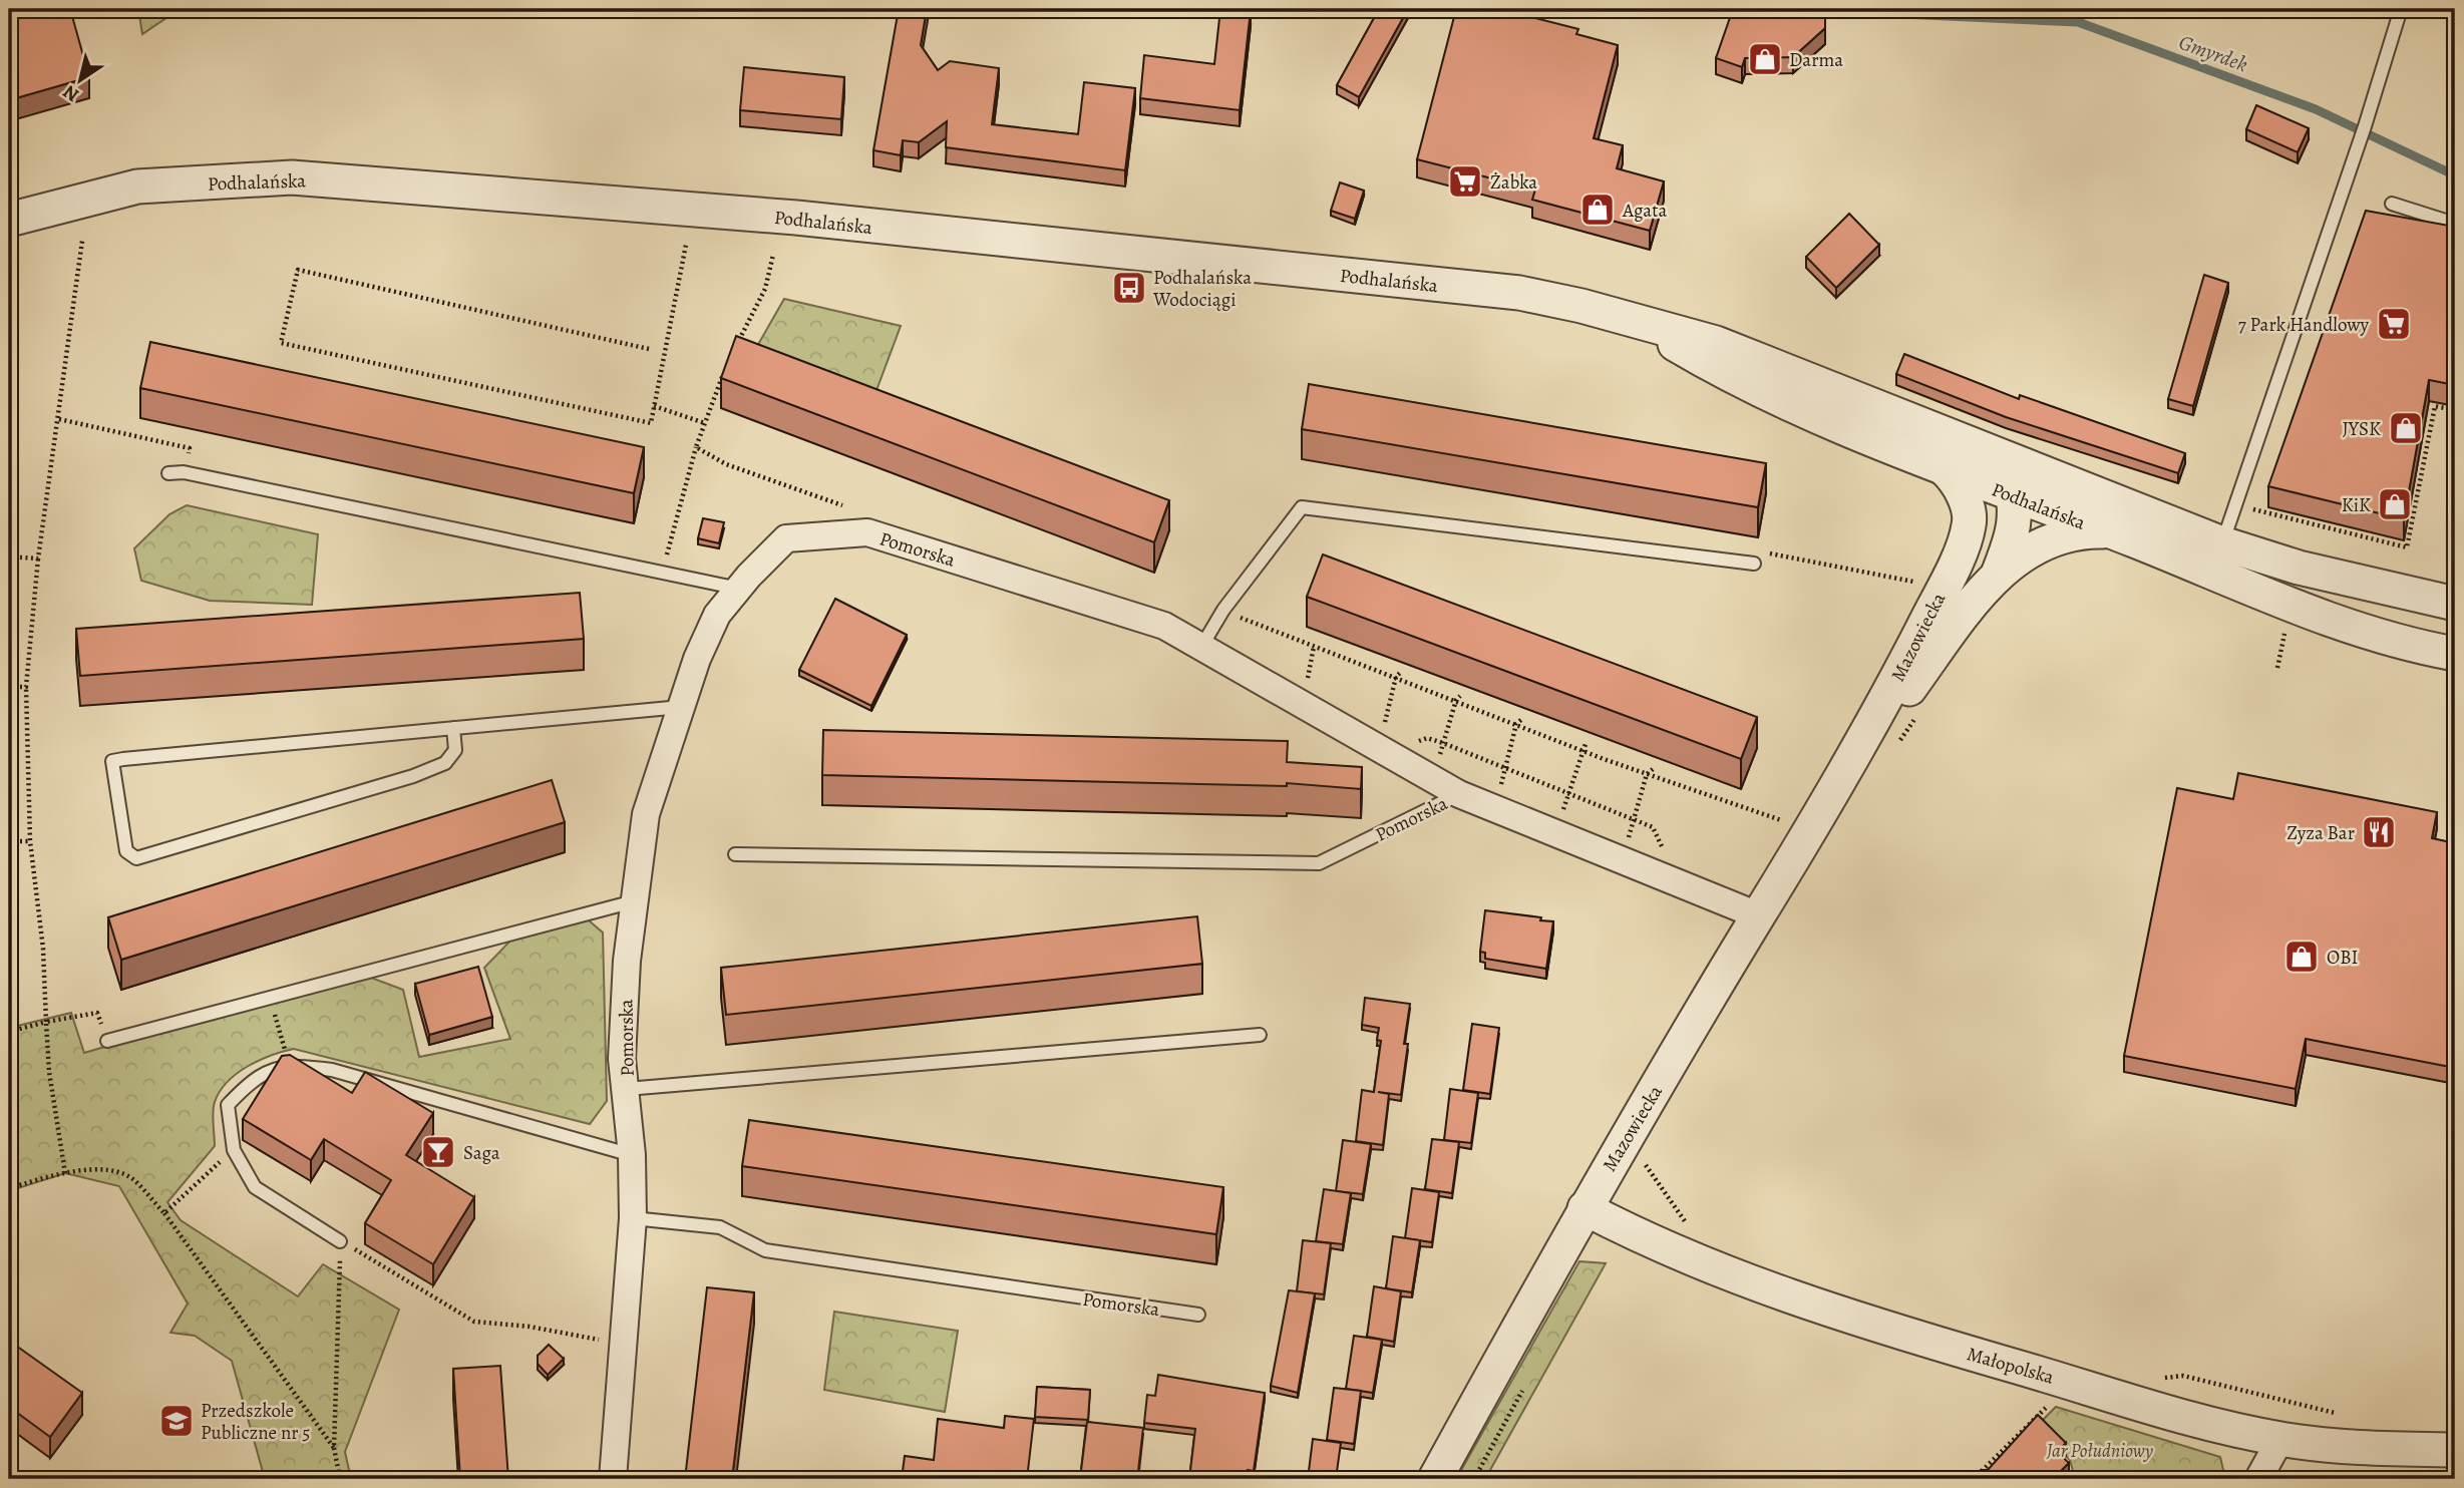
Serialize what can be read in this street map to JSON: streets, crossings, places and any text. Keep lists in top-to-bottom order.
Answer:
{
  "streets": {
    "street": [
      "Podhalańska",
      "Pomorska",
      "Mazowiecka",
      "Małopolska"
    ]
  },
  "crossings": [
    ["Podhalańska", "Mazowiecka"],
    ["Pomorska", "Mazowiecka"],
    ["Mazowiecka", "Małopolska"]
  ],
  "water": ["Gmyrdek"],
  "parks": ["Jar Południowy"],
  "places": {
    "shop": [
      "Darma",
      "Agata",
      "JYSK",
      "KiK",
      "OBI"
    ],
    "supermarket": ["Żabka", "7 Park Handlowy"],
    "bus stop": ["Podhalańska Wodociągi"],
    "restaurant": ["Zyza Bar"],
    "bar": ["Saga"],
    "school or university": ["Przedszkole Publiczne nr 5"]
  },
  "north": "bottom left"
}
